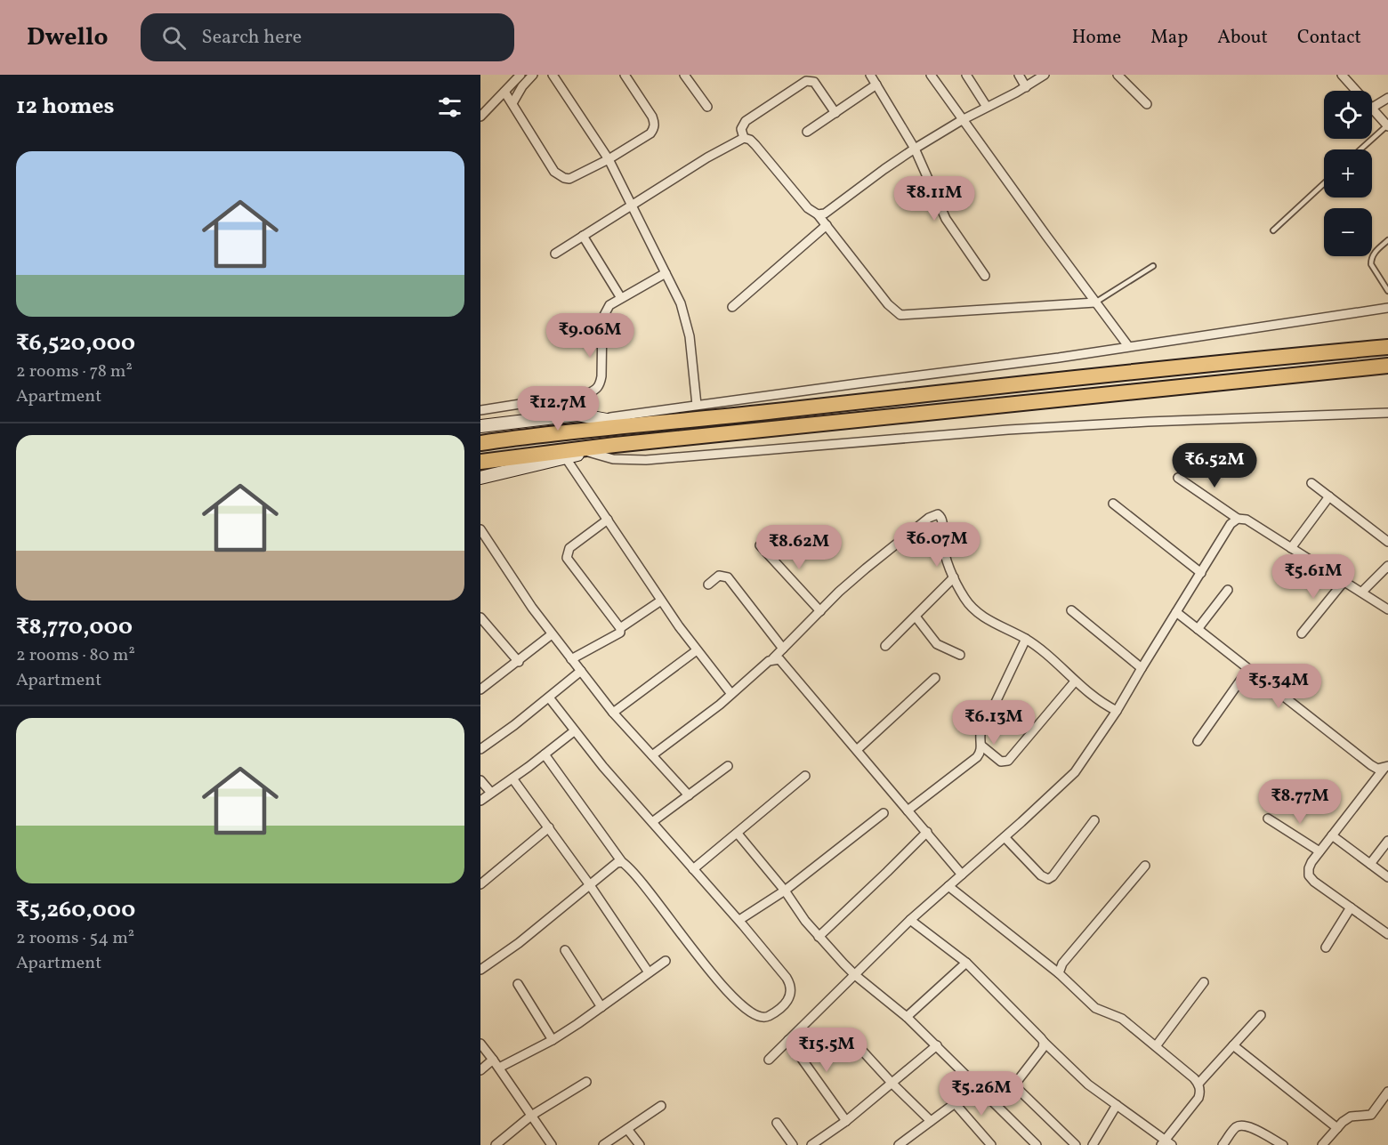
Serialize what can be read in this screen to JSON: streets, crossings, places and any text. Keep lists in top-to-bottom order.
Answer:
{
  "page": {
    "header": "Dwello",
    "search": "Search here",
    "nav": [
      "Home",
      "Map",
      "About",
      "Contact"
    ],
    "heading": "12 homes",
    "map_buttons": ["+", "−"],
    "list": [
      {
        "name": "₹6,520,000",
        "note": "2 rooms · 78 m² · Apartment"
      },
      {
        "name": "₹8,770,000",
        "note": "2 rooms · 80 m² · Apartment"
      },
      {
        "name": "₹5,260,000",
        "note": "2 rooms · 54 m² · Apartment"
      }
    ],
    "price": [
      "₹8.11M",
      "₹9.06M",
      "₹12.7M",
      "₹6.52M",
      "₹6.07M",
      "₹8.62M",
      "₹5.61M",
      "₹5.34M",
      "₹6.13M",
      "₹8.77M",
      "₹15.5M",
      "₹5.26M"
    ]
  }
}
